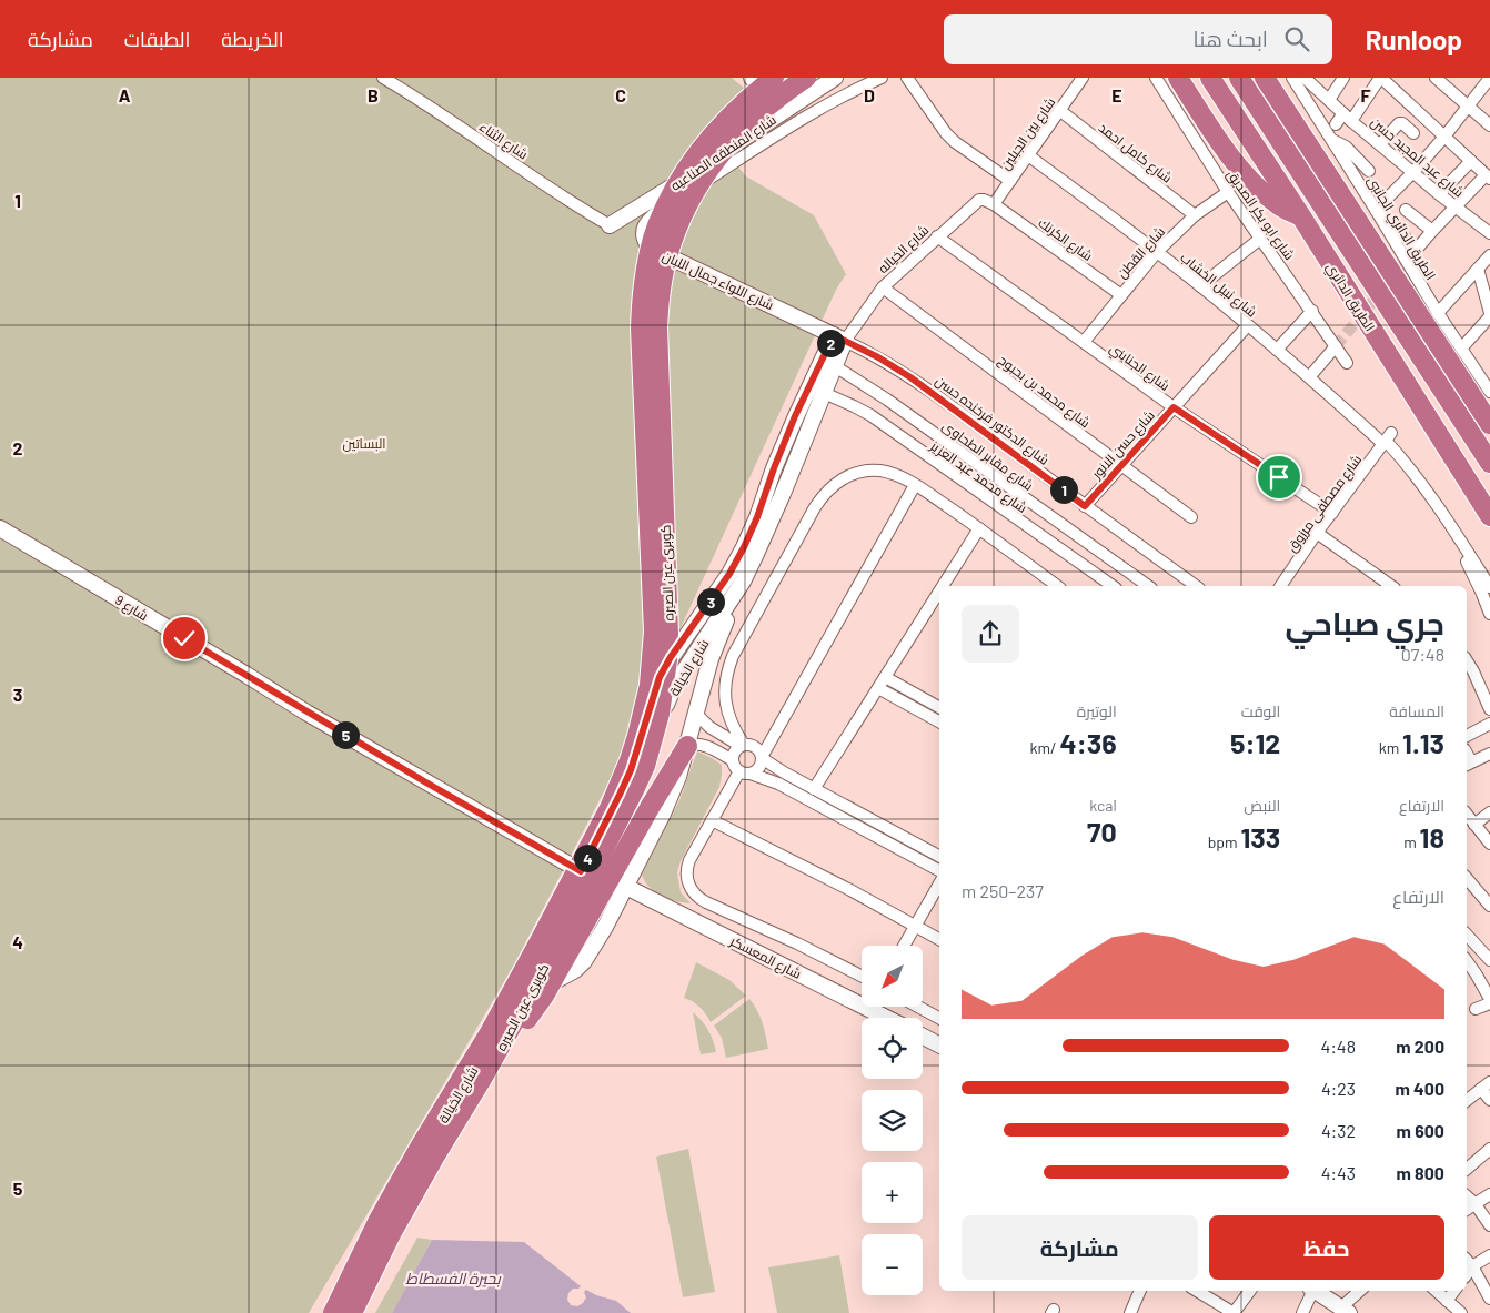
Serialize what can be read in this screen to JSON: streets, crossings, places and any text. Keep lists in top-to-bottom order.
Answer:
{
  "streets": {
    "highway": ["الطريق الدائري", "كوبرى عين الصيره"],
    "street": [
      "شارع بين الجبلين",
      "شارع الثناء",
      "شارع المنطقه الصناعيه",
      "شارع كامل احمد",
      "شارع عبد المجيد حسن",
      "شارع ابو بكر الصديق",
      "الطريق الدائري الجانبى",
      "شارع الكرنك",
      "شارع الخياله",
      "شارع القطن",
      "شارع اللواء جمال اللبان",
      "شارع نبيل الخشاب",
      "شارع الجنايني",
      "شارع محمد بن بحبوح",
      "شارع الدكتور فرخنده حسن",
      "شارع حسن الانور",
      "شارع مقابر الطحاوى",
      "شارع محمد عبد العزيز",
      "شارع مصطفى مرزوق",
      "شارع 9",
      "شارع الخيالة",
      "شارع المعسكر"
    ]
  },
  "crossings": [
    ["شارع بين الجبلين", "شارع كامل احمد"],
    ["شارع بين الجبلين", "شارع الكرنك"],
    ["شارع بين الجبلين", "شارع الخياله"],
    ["شارع بين الجبلين", "شارع نبيل الخشاب"],
    ["شارع الثناء", "شارع المنطقه الصناعيه"],
    ["شارع المنطقه الصناعيه", "شارع اللواء جمال اللبان"],
    ["شارع كامل احمد", "شارع القطن"],
    ["شارع ابو بكر الصديق", "شارع القطن"],
    ["شارع الكرنك", "شارع الخياله"],
    ["شارع الكرنك", "شارع القطن"],
    ["شارع الخياله", "شارع اللواء جمال اللبان"],
    ["شارع الخياله", "شارع الجنايني"],
    ["شارع الخياله", "شارع محمد بن بحبوح"],
    ["شارع الخياله", "شارع الدكتور فرخنده حسن"],
    ["شارع الخياله", "شارع الخيالة"],
    ["شارع القطن", "شارع نبيل الخشاب"],
    ["شارع القطن", "شارع الجنايني"],
    ["شارع اللواء جمال اللبان", "شارع الدكتور فرخنده حسن"],
    ["شارع اللواء جمال اللبان", "شارع الخيالة"],
    ["شارع نبيل الخشاب", "شارع حسن الانور"],
    ["شارع نبيل الخشاب", "شارع مصطفى مرزوق"],
    ["شارع الجنايني", "شارع حسن الانور"],
    ["شارع الجنايني", "شارع مصطفى مرزوق"],
    ["شارع محمد بن بحبوح", "شارع حسن الانور"],
    ["شارع الدكتور فرخنده حسن", "شارع حسن الانور"],
    ["شارع الدكتور فرخنده حسن", "شارع الخيالة"],
    ["شارع مقابر الطحاوى", "شارع الخيالة"],
    ["شارع محمد عبد العزيز", "شارع الخيالة"],
    ["كوبرى عين الصيره", "شارع الخيالة"],
    ["شارع 9", "شارع الخيالة"]
  ],
  "water": ["بحيرة الفسطاط"],
  "parks": ["البساتين"],
  "north": "bottom left",
  "page": {
    "header": "Runloop",
    "search": "ابحث هنا",
    "nav": ["الخريطة", "الطبقات", "مشاركة"],
    "pins": [
      "2",
      "1",
      "3",
      "5",
      "4"
    ],
    "heading": ["جري صباحي", "07:48"],
    "stats": [
      ["المسافة", "1.13 km"],
      ["الوقت", "5:12"],
      ["الوتيرة", "4:36 /km"],
      ["الارتفاع", "18 m"],
      ["النبض", "133 bpm"],
      ["kcal", "70"]
    ],
    "chart": ["الارتفاع", "237–250 m"],
    "map_buttons": ["+", "−"],
    "list": [
      {
        "name": "200 m",
        "note": "4:48"
      },
      {
        "name": "400 m",
        "note": "4:23"
      },
      {
        "name": "600 m",
        "note": "4:32"
      },
      {
        "name": "800 m",
        "note": "4:43"
      }
    ],
    "buttons": ["حفظ", "مشاركة"]
  },
  "grid": {
    "columns": [
      "A",
      "B",
      "C",
      "D",
      "E",
      "F"
    ],
    "rows": [
      "1",
      "2",
      "3",
      "4",
      "5"
    ]
  }
}
